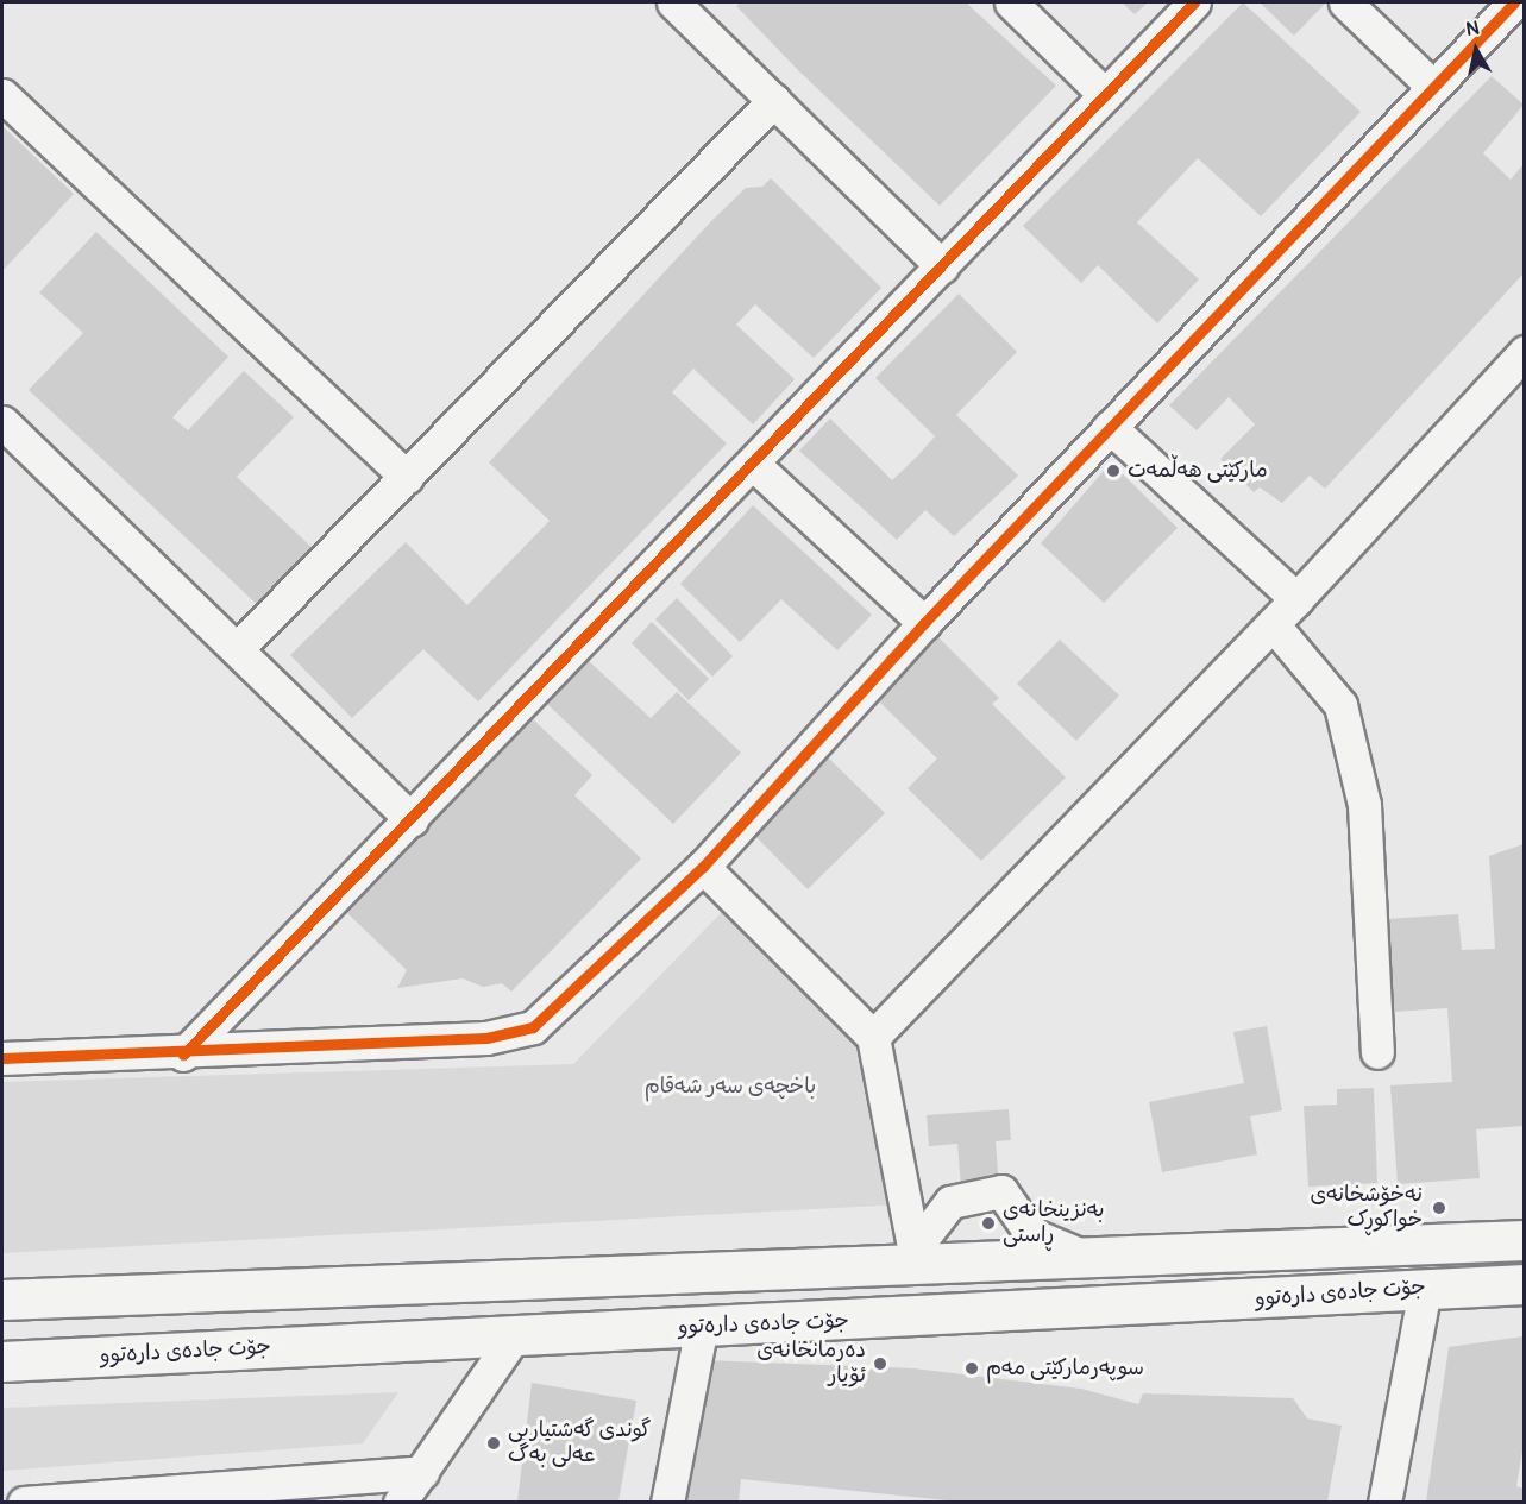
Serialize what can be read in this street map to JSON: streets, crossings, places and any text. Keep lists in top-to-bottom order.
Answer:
{
  "streets": {
    "main road": ["جۆت جادەی دارەتوو"]
  },
  "parks": ["باخچەی سەر شەقام"],
  "places": [
    "مارکێتی هەڵمەت",
    "نەخۆشخانەی خواکوڕک",
    "بەنزینخانەی ڕاستی",
    "دەرمانخانەی ئۆیار",
    "سوپەرمارکێتی مەم",
    "گوندی گەشتیاریی عەلی بەگ"
  ],
  "north": "top"
}
